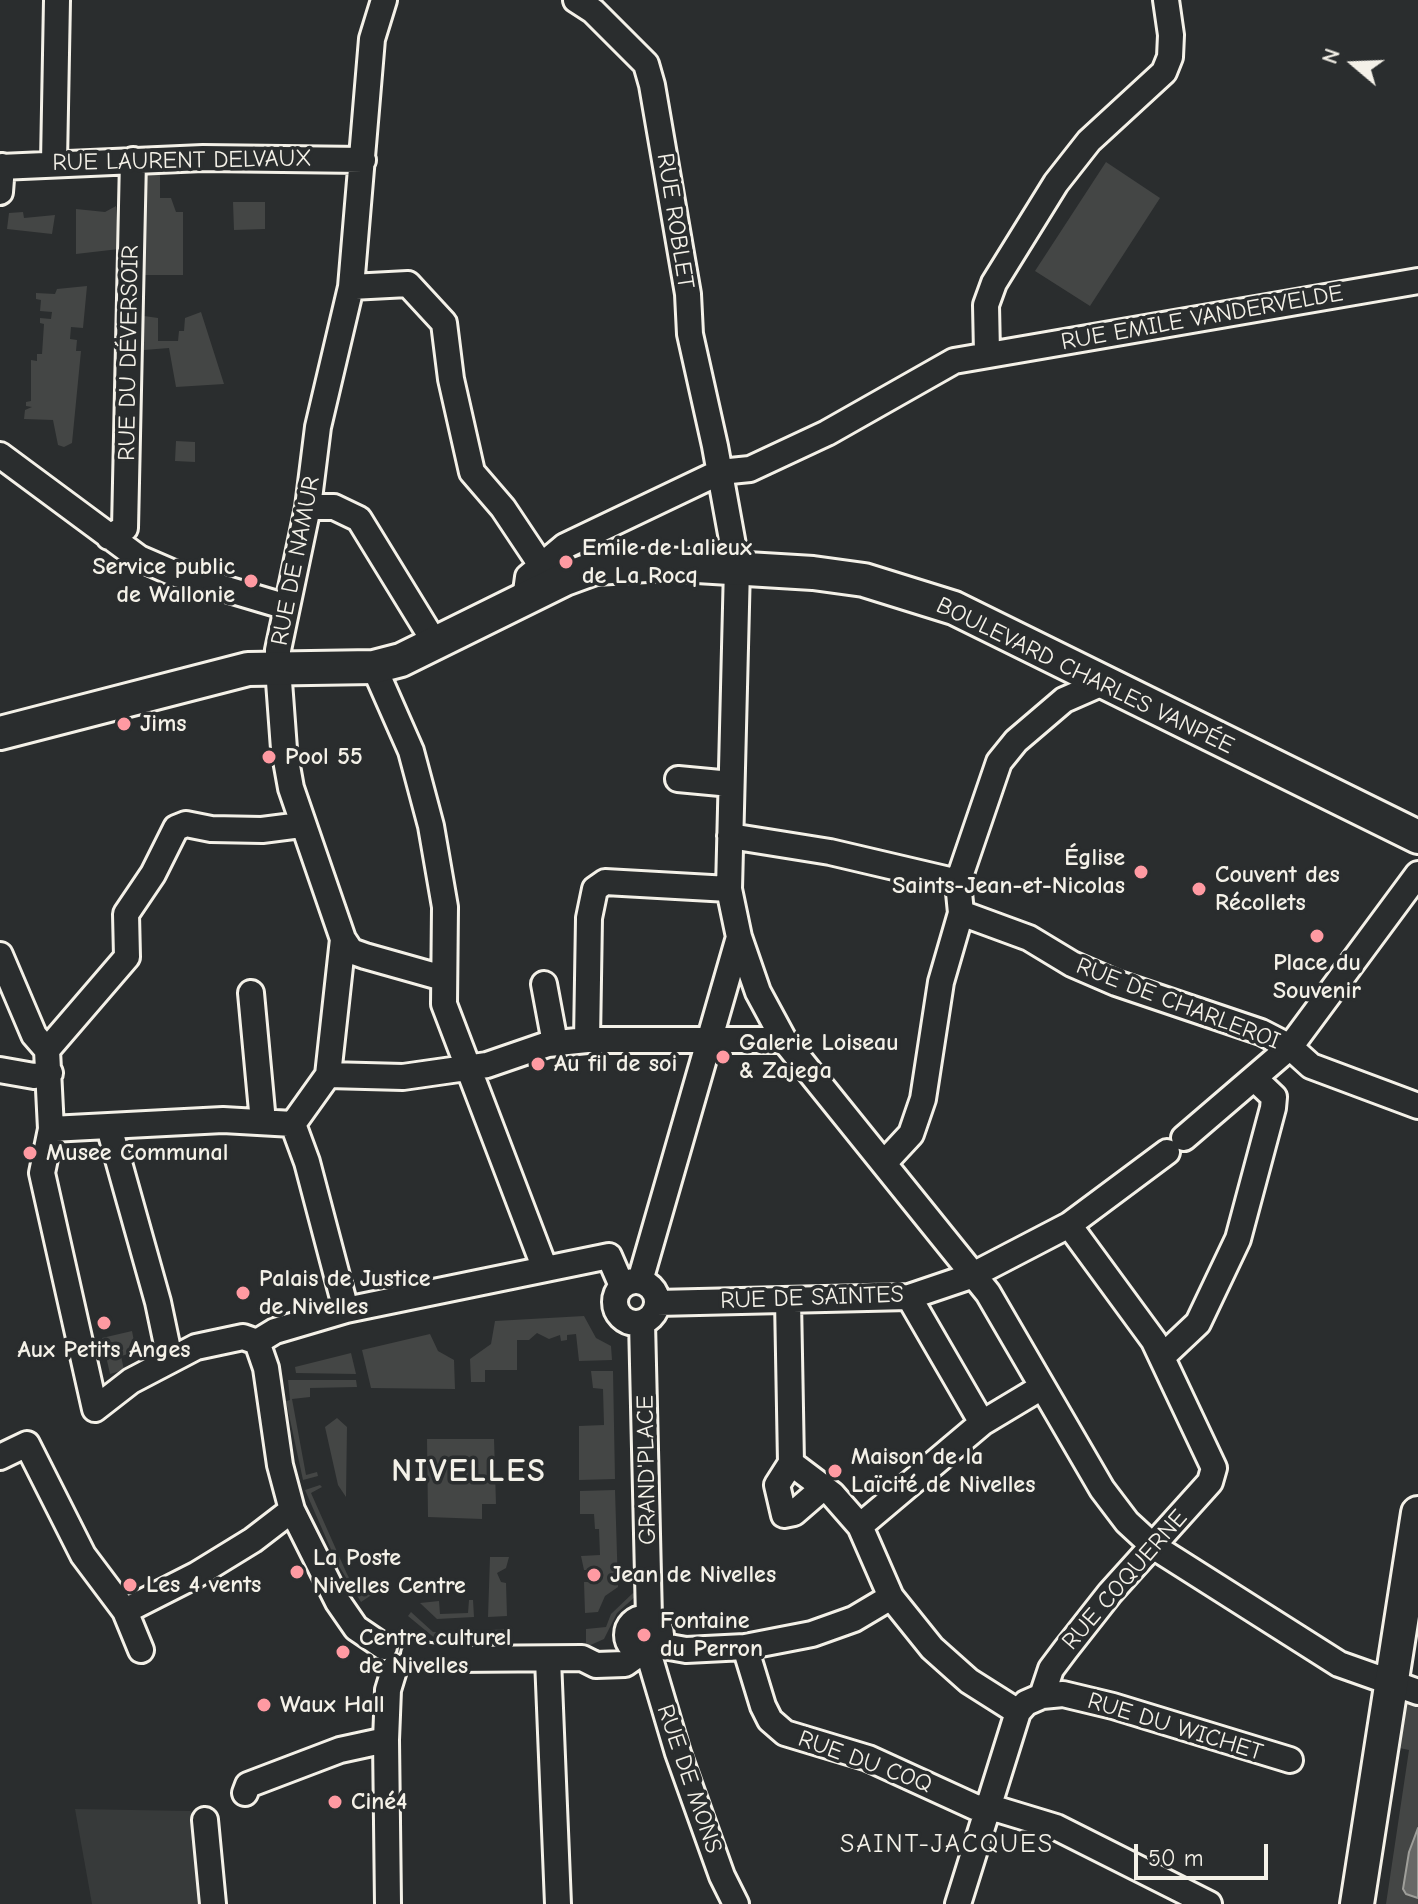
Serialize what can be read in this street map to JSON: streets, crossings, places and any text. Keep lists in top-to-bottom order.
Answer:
{
  "streets": {
    "main road": ["BOULEVARD CHARLES VANPÉE"],
    "street": [
      "RUE LAURENT DELVAUX",
      "RUE ROBLET",
      "RUE EMILE VANDERVELDE",
      "RUE DU DÉVERSOIR",
      "RUE DE NAMUR",
      "RUE DE CHARLEROI",
      "RUE DE SAINTES",
      "GRAND'PLACE",
      "RUE COQUERNE",
      "RUE DU WICHET",
      "RUE DU COQ",
      "RUE DE MONS"
    ]
  },
  "crossings": [
    ["RUE LAURENT DELVAUX", "RUE DU DÉVERSOIR"],
    ["RUE LAURENT DELVAUX", "RUE DE NAMUR"],
    ["RUE ROBLET", "RUE EMILE VANDERVELDE"],
    ["RUE ROBLET", "BOULEVARD CHARLES VANPÉE"],
    ["RUE ROBLET", "RUE DE SAINTES"],
    ["RUE ROBLET", "RUE COQUERNE"],
    ["RUE DE NAMUR", "BOULEVARD CHARLES VANPÉE"],
    ["RUE DE CHARLEROI", "RUE DE SAINTES"],
    ["RUE DE SAINTES", "GRAND'PLACE"],
    ["GRAND'PLACE", "RUE DE MONS"],
    ["RUE COQUERNE", "RUE DU WICHET"]
  ],
  "districts": ["NIVELLES", "SAINT-JACQUES"],
  "places": [
    "Emile de Lalieux de La Rocq",
    "Service public de Wallonie",
    "Jims",
    "Pool 55",
    "Église Saints-Jean-et-Nicolas",
    "Couvent des Récollets",
    "Place du Souvenir",
    "Galerie Loiseau & Zajega",
    "Au fil de soi",
    "Musee Communal",
    "Palais de Justice de Nivelles",
    "Aux Petits Anges",
    "Maison de la Laïcité de Nivelles",
    "La Poste Nivelles Centre",
    "Jean de Nivelles",
    "Les 4 vents",
    "Fontaine du Perron",
    "Centre culturel de Nivelles",
    "Waux Hall",
    "Ciné4"
  ],
  "scale_bar": "50 m",
  "north": "left"
}
